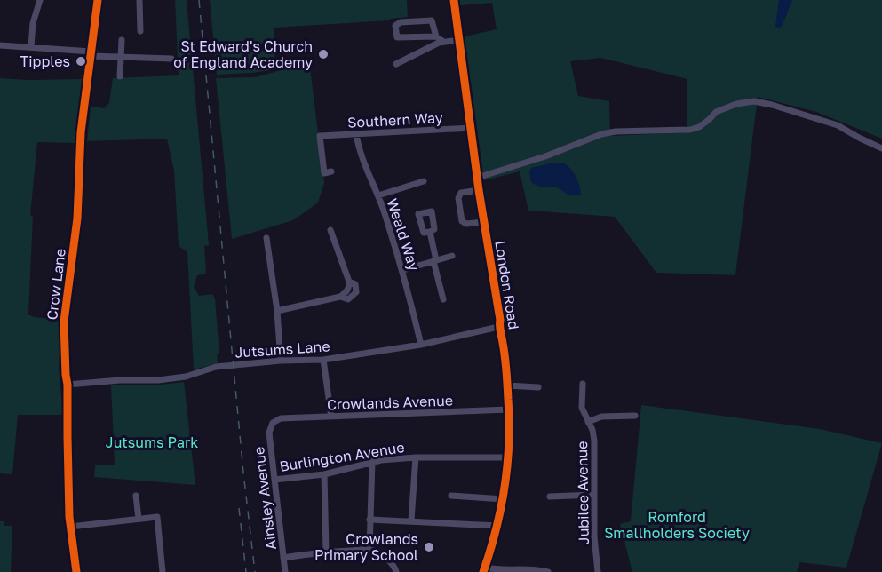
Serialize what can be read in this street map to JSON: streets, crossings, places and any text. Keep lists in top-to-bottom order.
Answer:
{
  "streets": {
    "main road": ["London Road"],
    "street": [
      "Southern Way",
      "Weald Way",
      "Crow Lane",
      "Jutsums Lane",
      "Crowlands Avenue",
      "Burlington Avenue",
      "Jubilee Avenue",
      "Ainsley Avenue"
    ]
  },
  "crossings": [
    ["Southern Way", "Weald Way"],
    ["Southern Way", "London Road"],
    ["Weald Way", "Jutsums Lane"],
    ["Crow Lane", "Jutsums Lane"],
    ["London Road", "Jutsums Lane"],
    ["London Road", "Crowlands Avenue"],
    ["London Road", "Burlington Avenue"],
    ["Crowlands Avenue", "Ainsley Avenue"],
    ["Burlington Avenue", "Ainsley Avenue"]
  ],
  "parks": ["Jutsums Park", "Romford Smallholders Society"],
  "places": ["St Edward's Church of England Academy", "Tipples", "Crowlands Primary School"]
}
